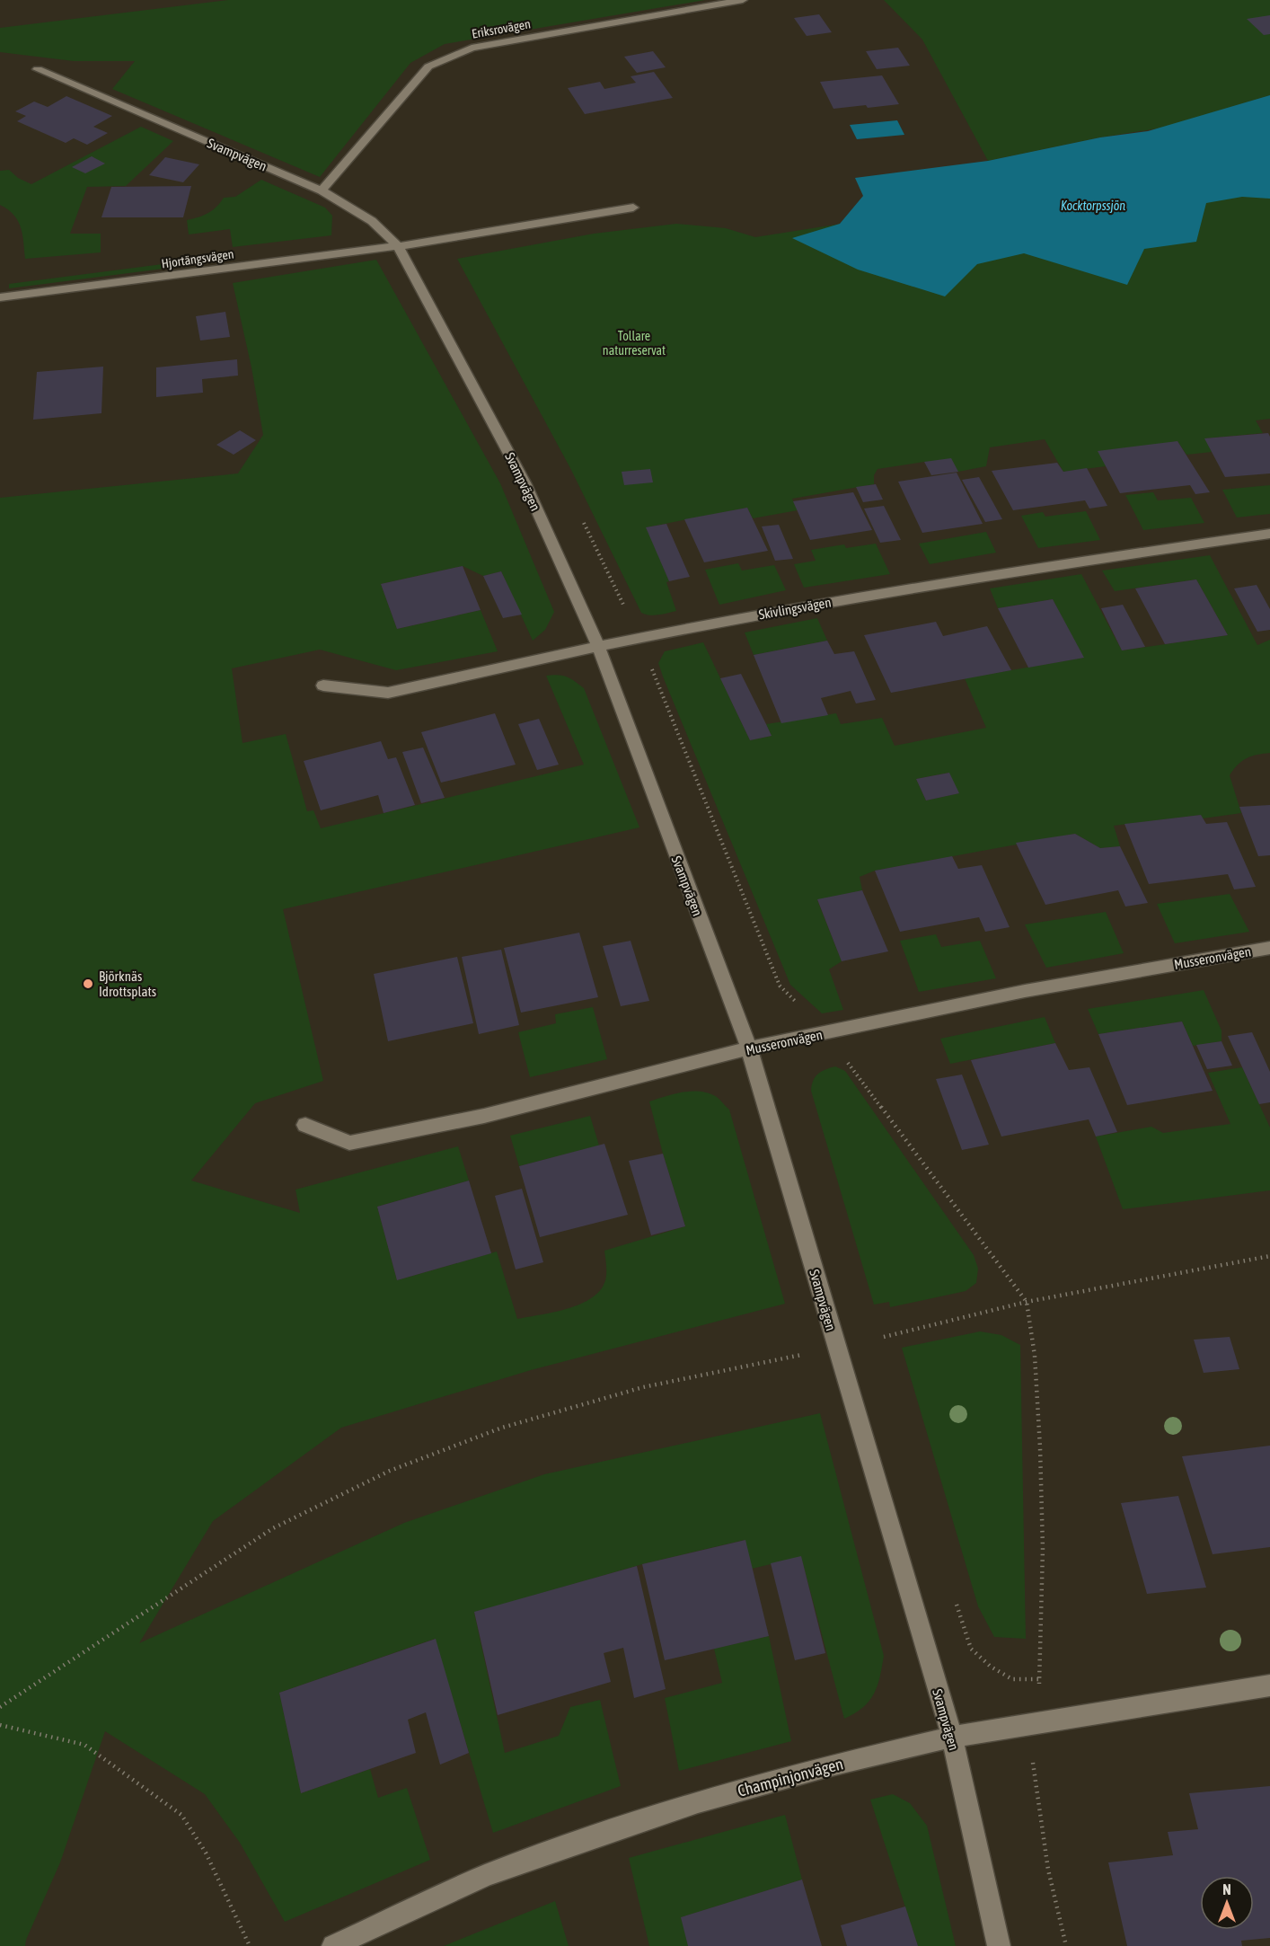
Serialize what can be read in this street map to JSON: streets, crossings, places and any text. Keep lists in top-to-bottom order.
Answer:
{
  "streets": {
    "street": [
      "Eriksrovägen",
      "Svampvägen",
      "Hjortängsvägen",
      "Skivlingsvägen",
      "Musseronvägen",
      "Champinjonvägen"
    ]
  },
  "crossings": [
    ["Eriksrovägen", "Svampvägen"],
    ["Svampvägen", "Hjortängsvägen"],
    ["Svampvägen", "Skivlingsvägen"],
    ["Svampvägen", "Musseronvägen"],
    ["Svampvägen", "Champinjonvägen"]
  ],
  "water": ["Kocktorpssjön"],
  "parks": ["Tollare naturreservat"],
  "places": ["Björknäs Idrottsplats"],
  "north": "top"
}
